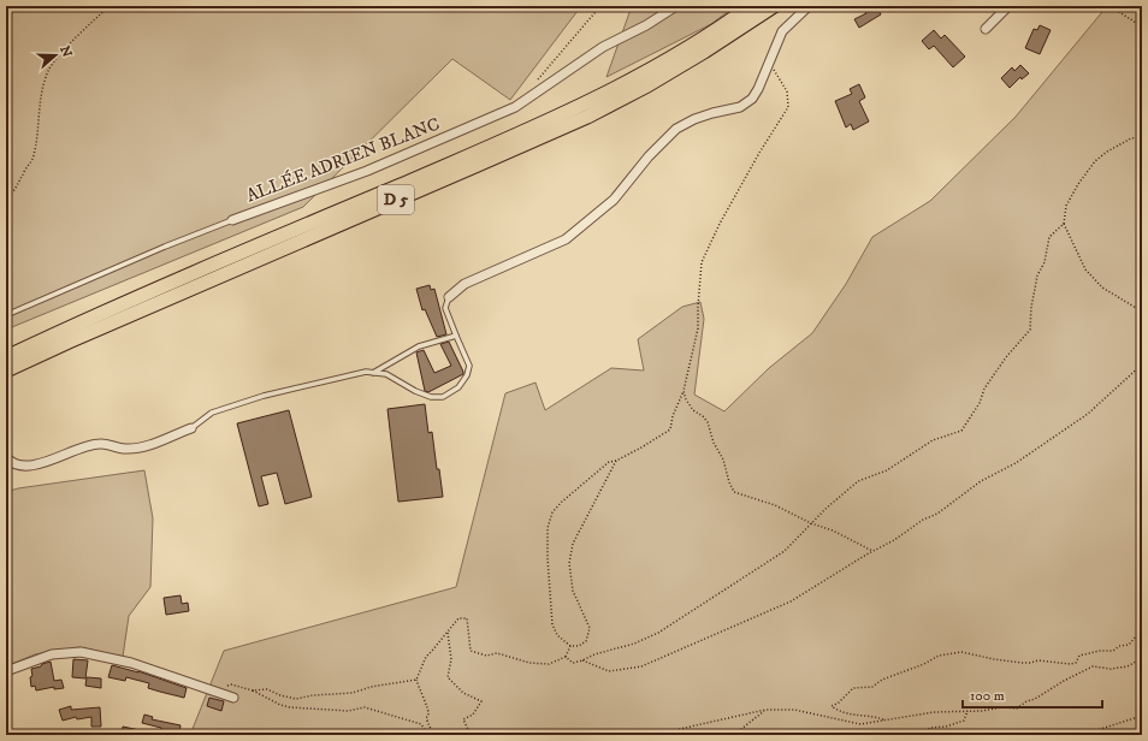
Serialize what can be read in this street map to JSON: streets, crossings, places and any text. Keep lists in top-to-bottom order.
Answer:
{
  "streets": {
    "main road": ["D 5"],
    "street": ["ALLÉE ADRIEN BLANC"]
  },
  "scale_bar": "100 m",
  "north": "right"
}
